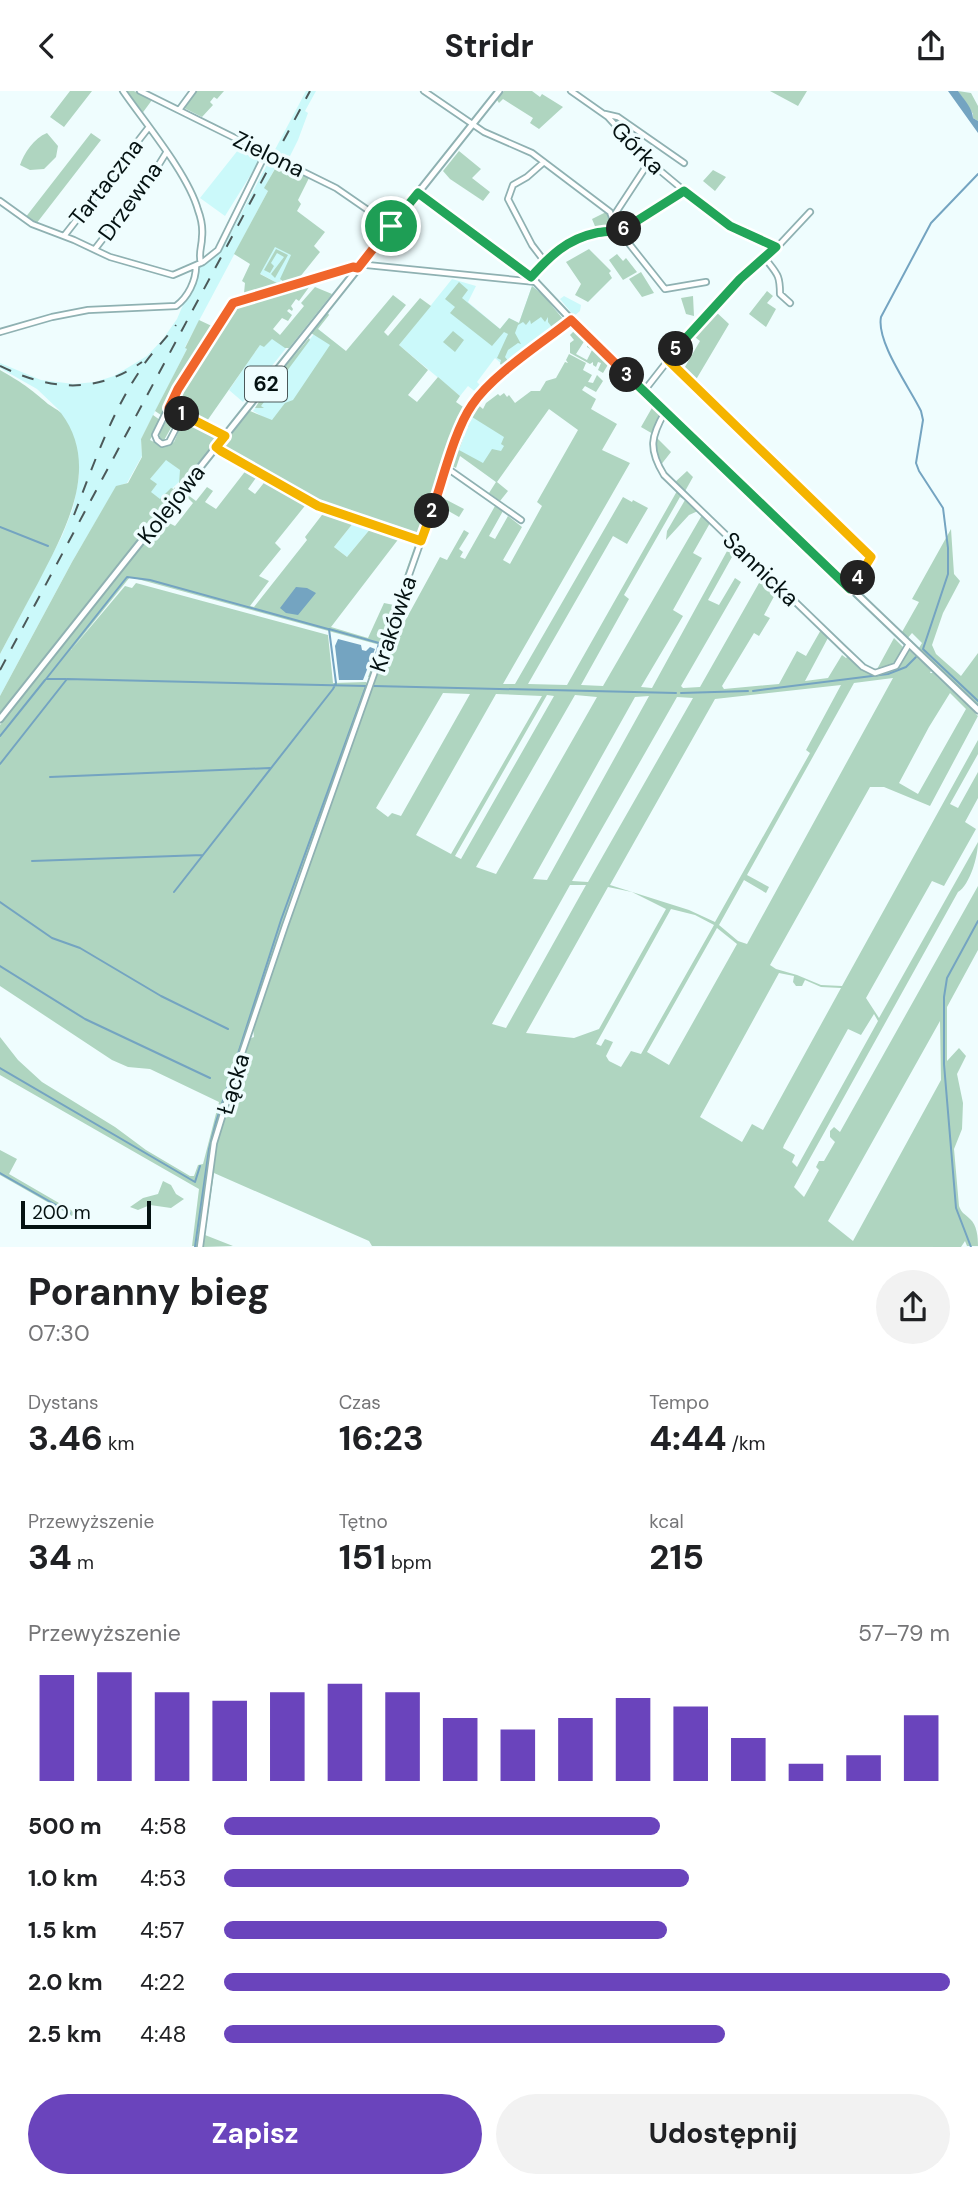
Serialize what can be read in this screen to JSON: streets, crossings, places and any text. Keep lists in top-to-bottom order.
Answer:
{
  "streets": {
    "main road": ["62", "Kolejowa"],
    "street": [
      "Górka",
      "Zielona",
      "Tartaczna",
      "Drzewna",
      "Sannicka",
      "Krakówka",
      "Łącka"
    ]
  },
  "crossings": [
    ["Zielona", "Kolejowa"],
    ["Tartaczna", "Drzewna"],
    ["Krakówka", "Łącka"]
  ],
  "scale_bar": "200 m",
  "page": {
    "header": "Stridr",
    "pins": [
      "6",
      "5",
      "3",
      "1",
      "2",
      "4"
    ],
    "scale": "200 m",
    "heading": ["Poranny bieg", "07:30"],
    "stats": [
      ["Dystans", "3.46 km"],
      ["Czas", "16:23"],
      ["Tempo", "4:44 /km"],
      ["Przewyższenie", "34 m"],
      ["Tętno", "151 bpm"],
      ["kcal", "215"]
    ],
    "chart": ["Przewyższenie", "57–79 m"],
    "list": [
      {
        "name": "500 m",
        "note": "4:58"
      },
      {
        "name": "1.0 km",
        "note": "4:53"
      },
      {
        "name": "1.5 km",
        "note": "4:57"
      },
      {
        "name": "2.0 km",
        "note": "4:22"
      },
      {
        "name": "2.5 km",
        "note": "4:48"
      }
    ],
    "buttons": ["Zapisz", "Udostępnij"]
  }
}
